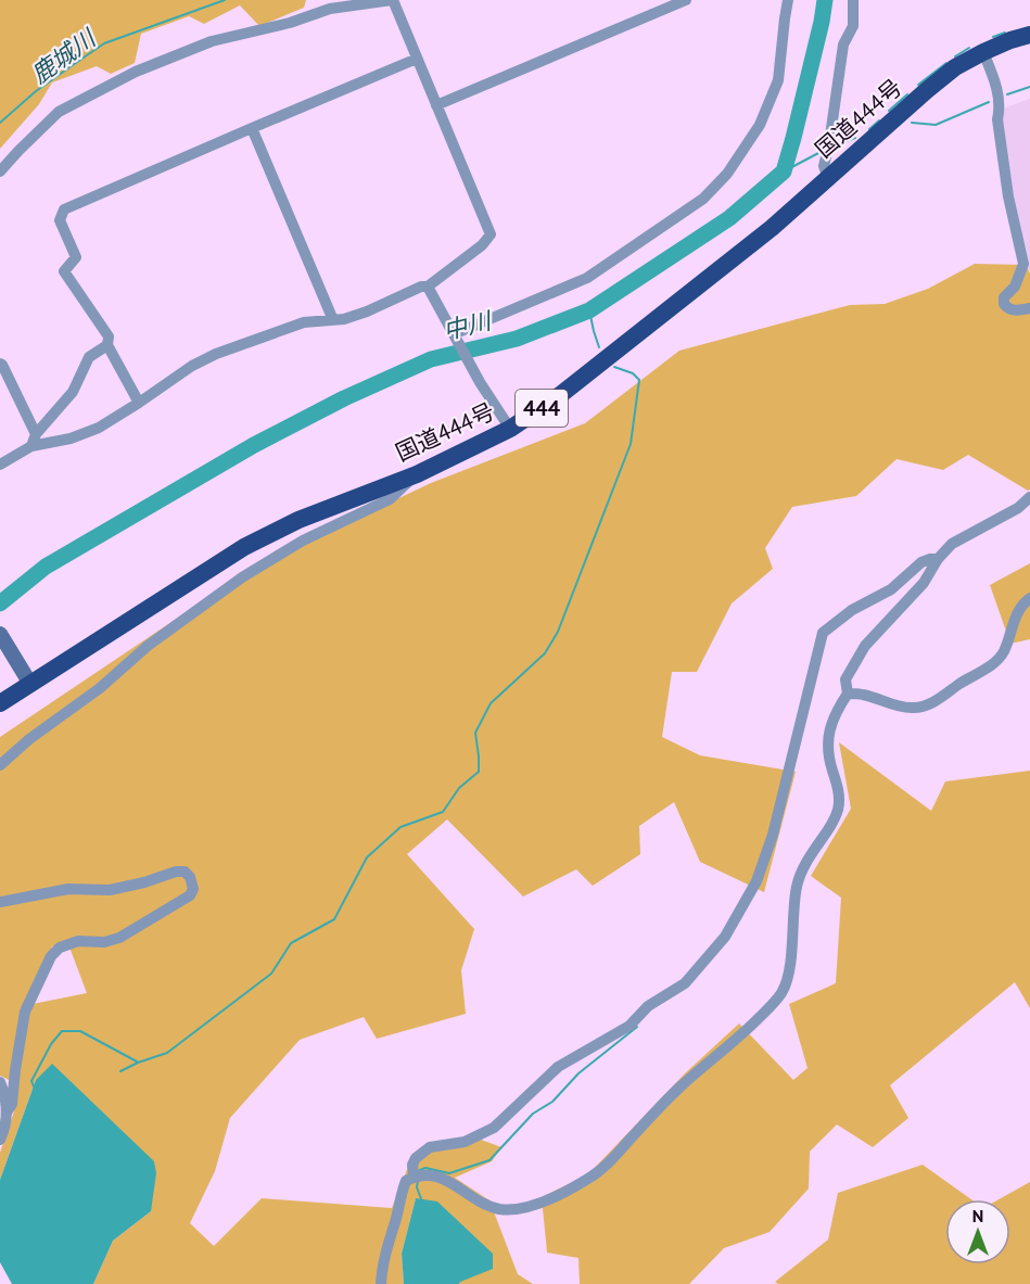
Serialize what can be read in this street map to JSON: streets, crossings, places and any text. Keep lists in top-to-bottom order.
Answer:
{
  "streets": {
    "highway": ["国道444号", "444"]
  },
  "water": ["鹿城川", "中川"],
  "north": "top"
}
